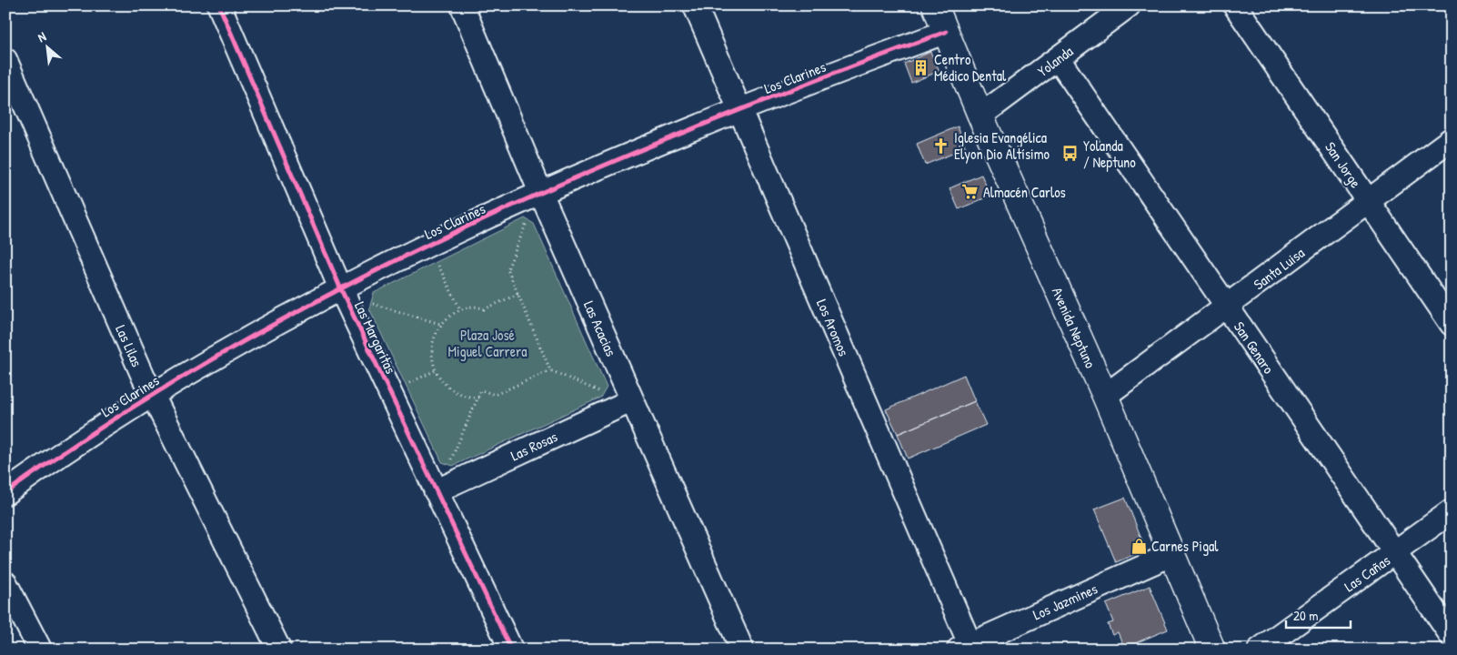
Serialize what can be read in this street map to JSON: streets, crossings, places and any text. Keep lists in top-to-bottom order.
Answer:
{
  "streets": {
    "main road": ["Avenida Neptuno"],
    "street": [
      "Yolanda",
      "Los Clarines",
      "San Jorge",
      "Santa Luisa",
      "Los Aromos",
      "Las Acacias",
      "Las Margaritas",
      "Las Lilas",
      "San Genaro",
      "Las Rosas",
      "Las Cañas",
      "Los Jazmines"
    ]
  },
  "crossings": [
    ["Yolanda", "Avenida Neptuno"],
    ["Yolanda", "San Genaro"],
    ["Los Clarines", "Los Aromos"],
    ["Los Clarines", "Avenida Neptuno"],
    ["Los Clarines", "Las Acacias"],
    ["Los Clarines", "Las Margaritas"],
    ["Los Clarines", "Las Lilas"],
    ["San Jorge", "Santa Luisa"],
    ["Santa Luisa", "Avenida Neptuno"],
    ["Santa Luisa", "San Genaro"],
    ["Los Aromos", "Los Jazmines"],
    ["Avenida Neptuno", "Los Jazmines"],
    ["Las Acacias", "Las Rosas"],
    ["Las Margaritas", "Las Rosas"],
    ["San Genaro", "Las Cañas"]
  ],
  "parks": ["Plaza José Miguel Carrera"],
  "places": {
    "building": ["Centro Médico Dental"],
    "church": ["Iglesia Evangélica Elyon Dio Altísimo"],
    "bus stop": ["Yolanda / Neptuno"],
    "supermarket": ["Almacén Carlos"],
    "shop": ["Carnes Pigal"]
  },
  "scale_bar": "20 m",
  "north": "top left"
}
